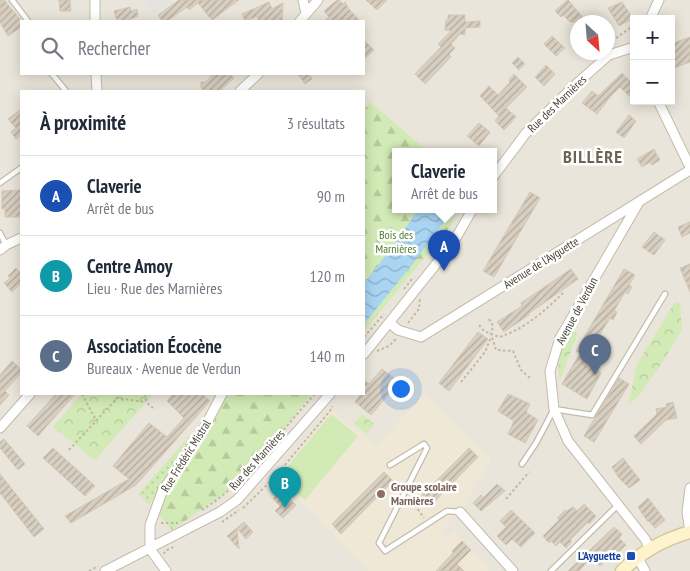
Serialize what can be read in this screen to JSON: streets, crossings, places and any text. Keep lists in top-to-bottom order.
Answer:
{
  "streets": {
    "street": [
      "Rue des Marnières",
      "Avenue de l'Ayguette",
      "Avenue de Verdun",
      "Rue Frédéric Mistral"
    ]
  },
  "crossings": [
    ["Rue des Marnières", "Rue Frédéric Mistral"],
    ["Avenue de l'Ayguette", "Avenue de Verdun"]
  ],
  "districts": ["BILLÈRE"],
  "parks": ["Bois des Marnières"],
  "places": {
    "other": ["Groupe scolaire Marnières"],
    "transit": ["L'Ayguette"]
  },
  "north": "bottom right",
  "page": {
    "map_buttons": ["+", "−"],
    "search": "Rechercher",
    "heading": ["À proximité", "3 résultats"],
    "popup": ["Claverie", "Arrêt de bus"],
    "list": [
      {
        "mark": "A",
        "name": "Claverie",
        "note": "Arrêt de bus",
        "value": "90 m"
      },
      {
        "mark": "B",
        "name": "Centre Amoy",
        "note": "Lieu · Rue des Marnières",
        "value": "120 m"
      },
      {
        "mark": "C",
        "name": "Association Écocène",
        "note": "Bureaux · Avenue de Verdun",
        "value": "140 m"
      }
    ],
    "pins": ["A", "C", "B"]
  }
}
